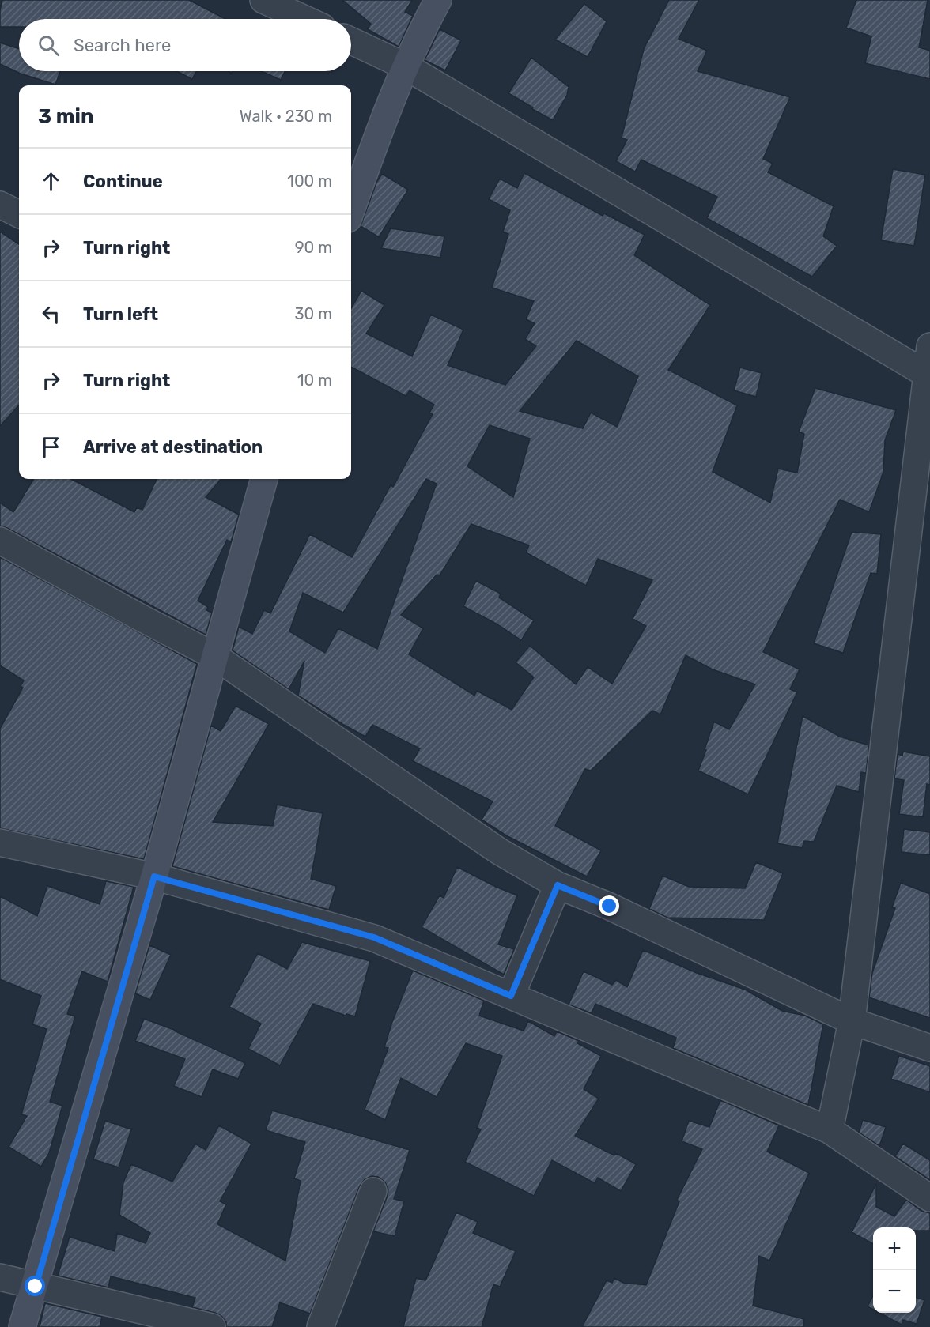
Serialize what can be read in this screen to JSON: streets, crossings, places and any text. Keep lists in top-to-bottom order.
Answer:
{
  "page": {
    "search": "Search here",
    "heading": ["3 min", "Walk · 230 m"],
    "list": [
      ["Continue", "100 m"],
      ["Turn right", "90 m"],
      ["Turn left", "30 m"],
      ["Turn right", "10 m"],
      "Arrive at destination"
    ],
    "map_buttons": ["+", "−"]
  }
}
